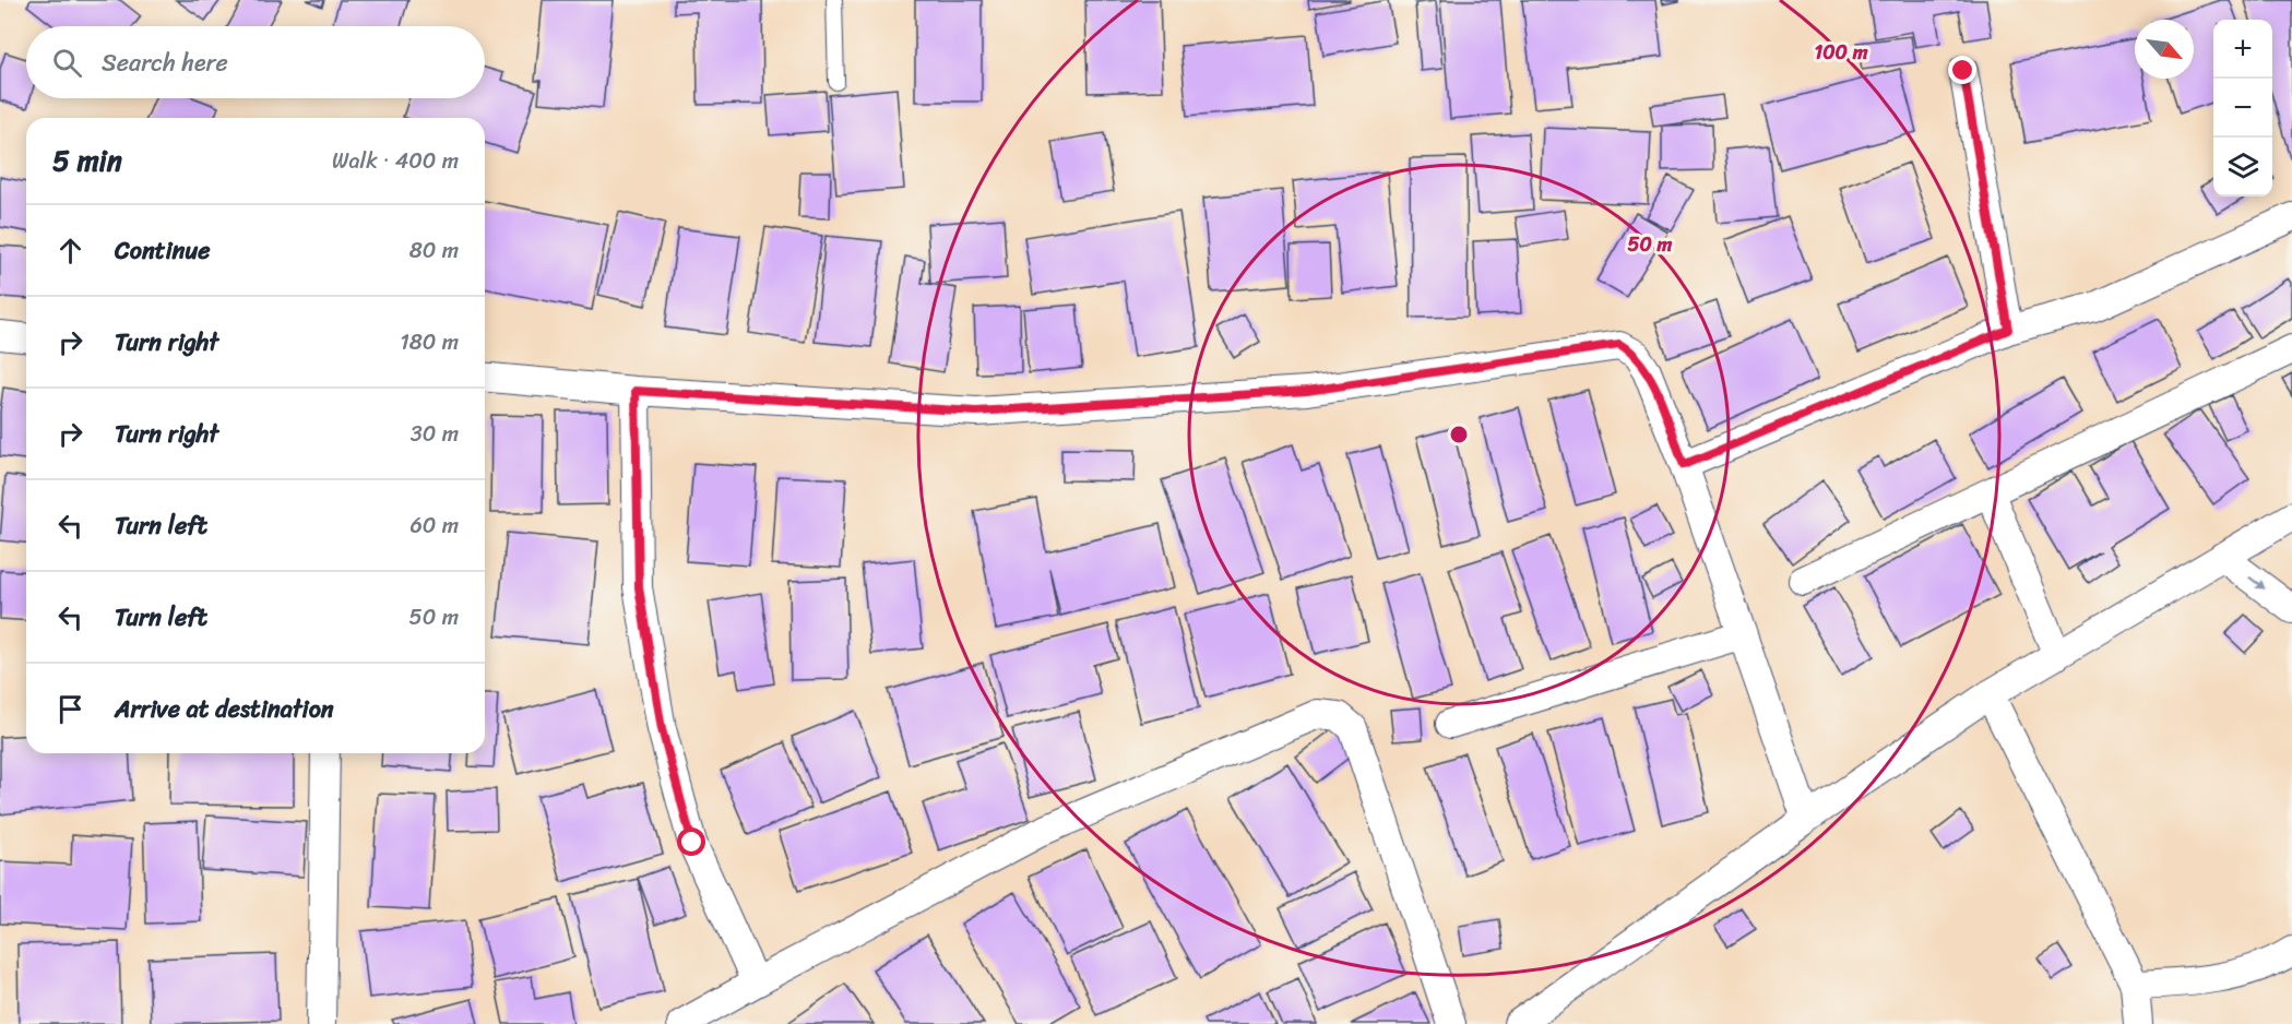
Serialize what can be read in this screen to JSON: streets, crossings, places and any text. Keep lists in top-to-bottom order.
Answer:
{
  "north": "bottom right",
  "page": {
    "map_buttons": ["+", "−"],
    "search": "Search here",
    "heading": ["5 min", "Walk · 400 m"],
    "list": [
      ["Continue", "80 m"],
      ["Turn right", "180 m"],
      ["Turn right", "30 m"],
      ["Turn left", "60 m"],
      ["Turn left", "50 m"],
      "Arrive at destination"
    ]
  },
  "rings": ["100 m", "50 m"]
}
